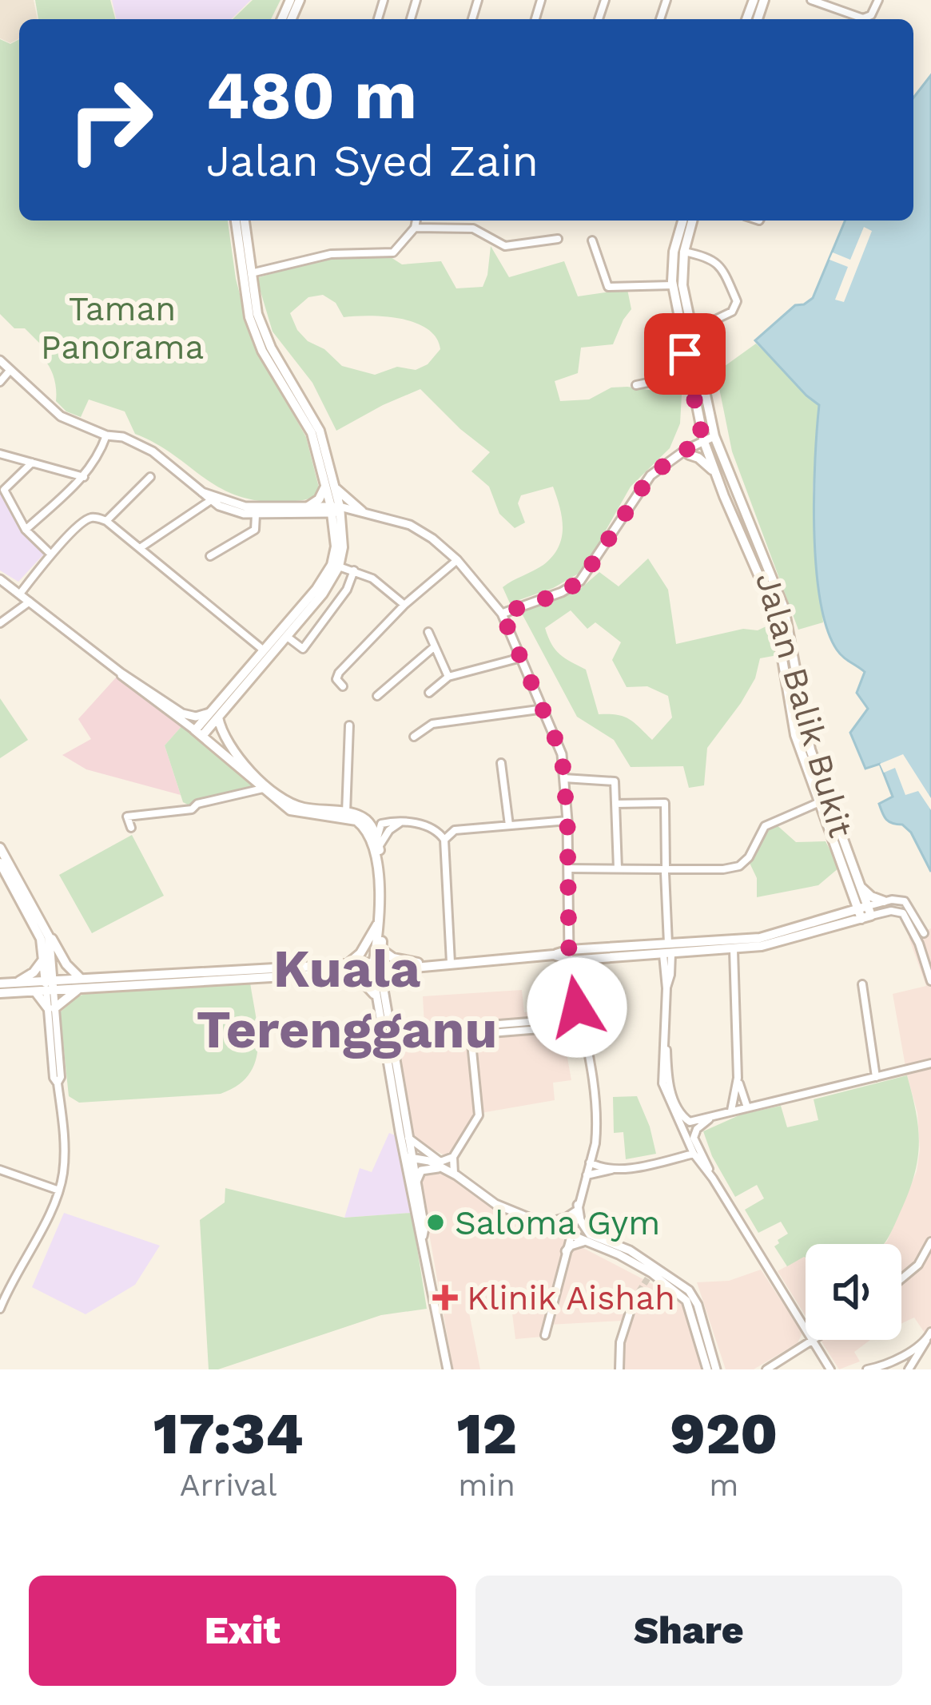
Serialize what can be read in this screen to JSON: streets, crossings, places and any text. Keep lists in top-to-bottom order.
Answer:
{
  "streets": {
    "main road": ["Jalan Balik Bukit"]
  },
  "districts": ["Kuala Terengganu"],
  "parks": ["Taman Panorama"],
  "places": {
    "other": ["Saloma Gym"],
    "health": ["Klinik Aishah"]
  },
  "page": {
    "turn": ["480 m", "Jalan Syed Zain"],
    "eta": [
      "17:34",
      "Arrival",
      "12",
      "min",
      "920",
      "m"
    ],
    "buttons": ["Exit", "Share"]
  }
}
